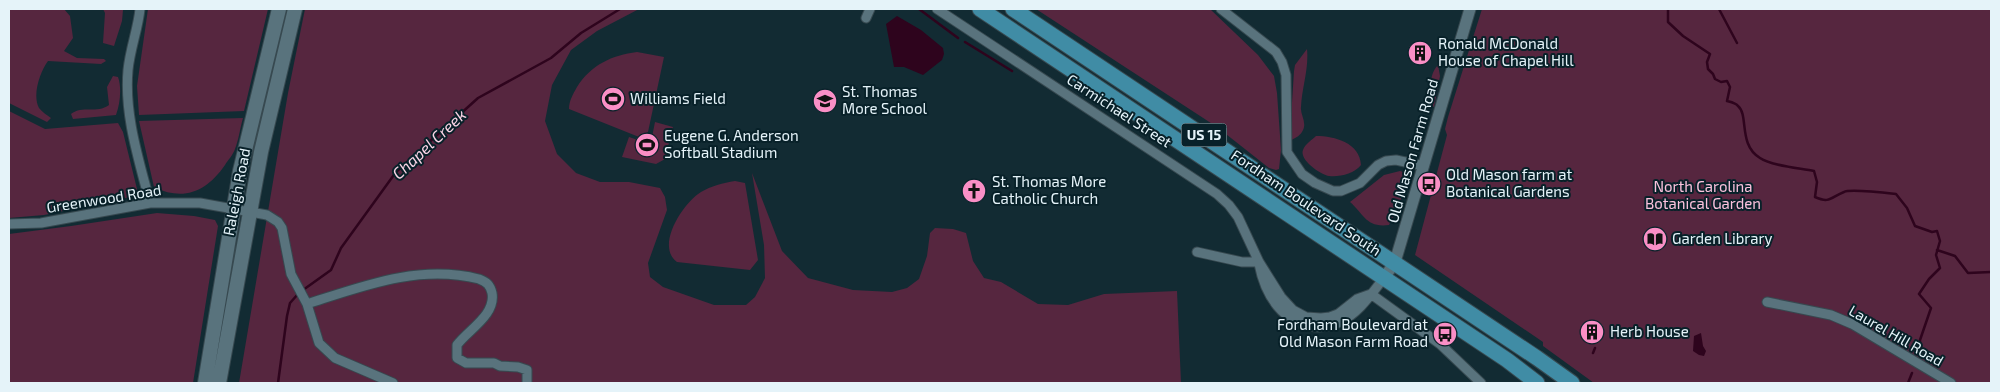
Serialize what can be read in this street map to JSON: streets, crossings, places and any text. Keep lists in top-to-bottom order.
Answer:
{
  "streets": {
    "highway": ["US 15", "Fordham Boulevard South"],
    "main road": ["Raleigh Road"],
    "street": [
      "Carmichael Street",
      "Old Mason Farm Road",
      "Greenwood Road",
      "Laurel Hill Road"
    ]
  },
  "crossings": [
    ["Carmichael Street", "Old Mason Farm Road"],
    ["Old Mason Farm Road", "Fordham Boulevard South"],
    ["Raleigh Road", "Greenwood Road"]
  ],
  "water": ["Chapel Creek"],
  "parks": ["North Carolina Botanical Garden"],
  "places": {
    "building": ["Ronald McDonald House of Chapel Hill", "Herb House"],
    "sports": ["Williams Field", "Eugene G. Anderson Softball Stadium"],
    "school or university": ["St. Thomas More School"],
    "bus stop": ["Old Mason farm at Botanical Gardens", "Fordham Boulevard at Old Mason Farm Road"],
    "church": ["St. Thomas More Catholic Church"],
    "library": ["Garden Library"]
  }
}
